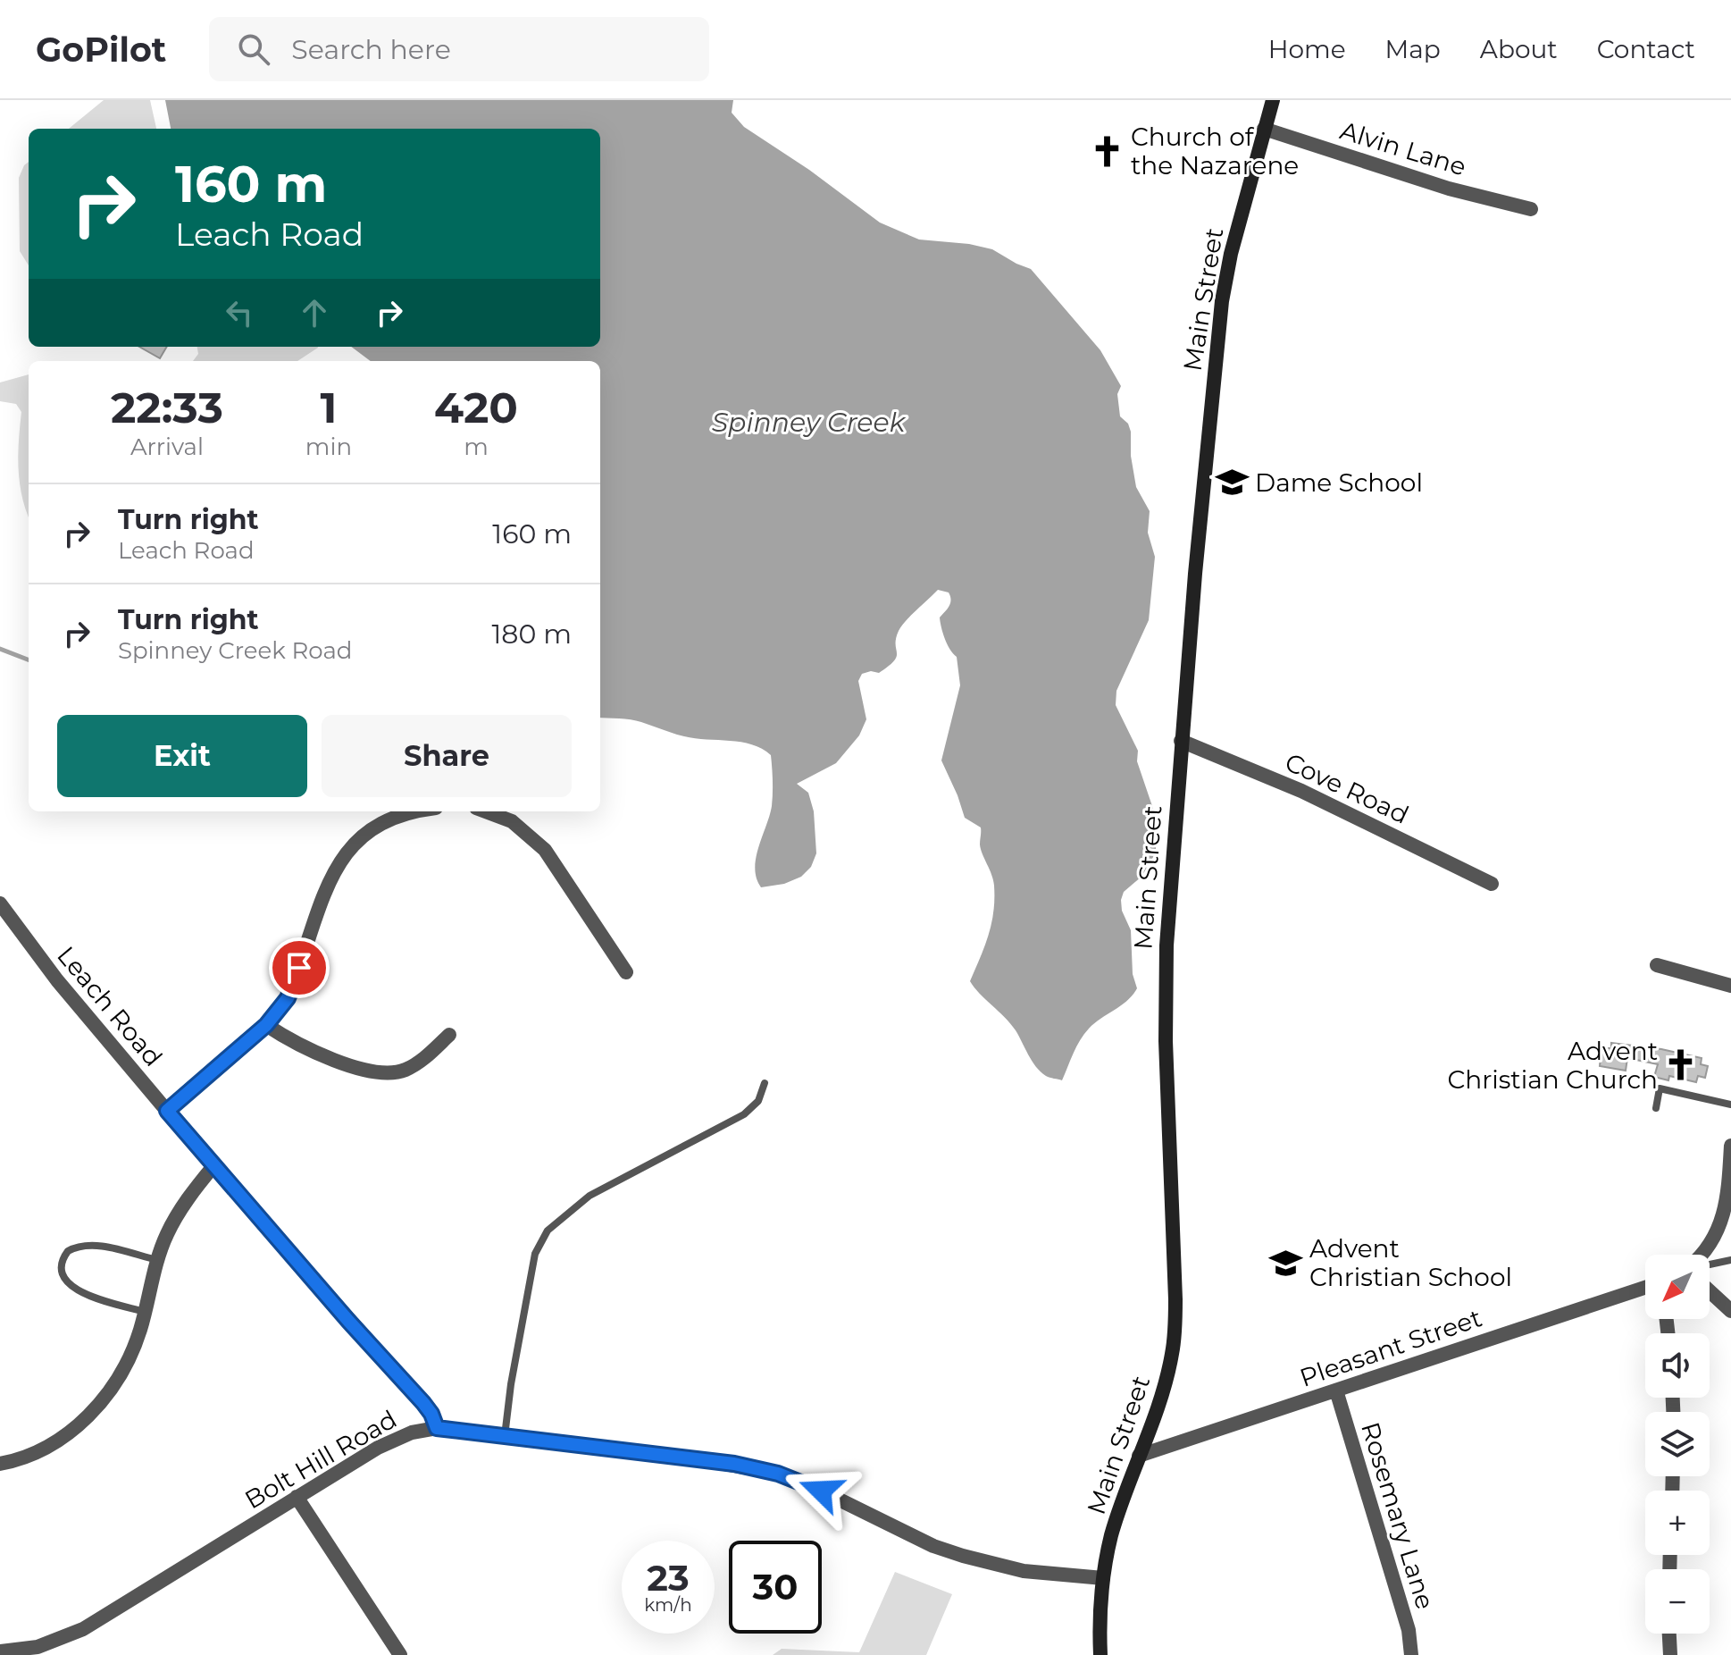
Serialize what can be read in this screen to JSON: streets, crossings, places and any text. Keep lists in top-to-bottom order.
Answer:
{
  "streets": {
    "main road": ["Main Street"],
    "street": [
      "Alvin Lane",
      "Cove Road",
      "Leach Road",
      "Pleasant Street",
      "Bolt Hill Road",
      "Rosemary Lane"
    ]
  },
  "crossings": [
    ["Alvin Lane", "Main Street"],
    ["Main Street", "Cove Road"],
    ["Main Street", "Pleasant Street"],
    ["Main Street", "Bolt Hill Road"],
    ["Leach Road", "Bolt Hill Road"],
    ["Pleasant Street", "Rosemary Lane"]
  ],
  "water": ["Spinney Creek"],
  "places": {
    "church": ["Church of the Nazarene", "Advent Christian Church"],
    "school or university": ["Dame School", "Advent Christian School"]
  },
  "north": "bottom left",
  "page": {
    "header": "GoPilot",
    "search": "Search here",
    "nav": [
      "Home",
      "Map",
      "About",
      "Contact"
    ],
    "turn": ["160 m", "Leach Road"],
    "eta": [
      "22:33",
      "Arrival",
      "1",
      "min",
      "420",
      "m"
    ],
    "list": [
      {
        "name": "Turn right",
        "note": "Leach Road",
        "value": "160 m"
      },
      {
        "name": "Turn right",
        "note": "Spinney Creek Road",
        "value": "180 m"
      }
    ],
    "buttons": ["Exit", "Share"],
    "map_buttons": ["+", "−"],
    "speed": "23 km/h",
    "limit": "30"
  }
}
